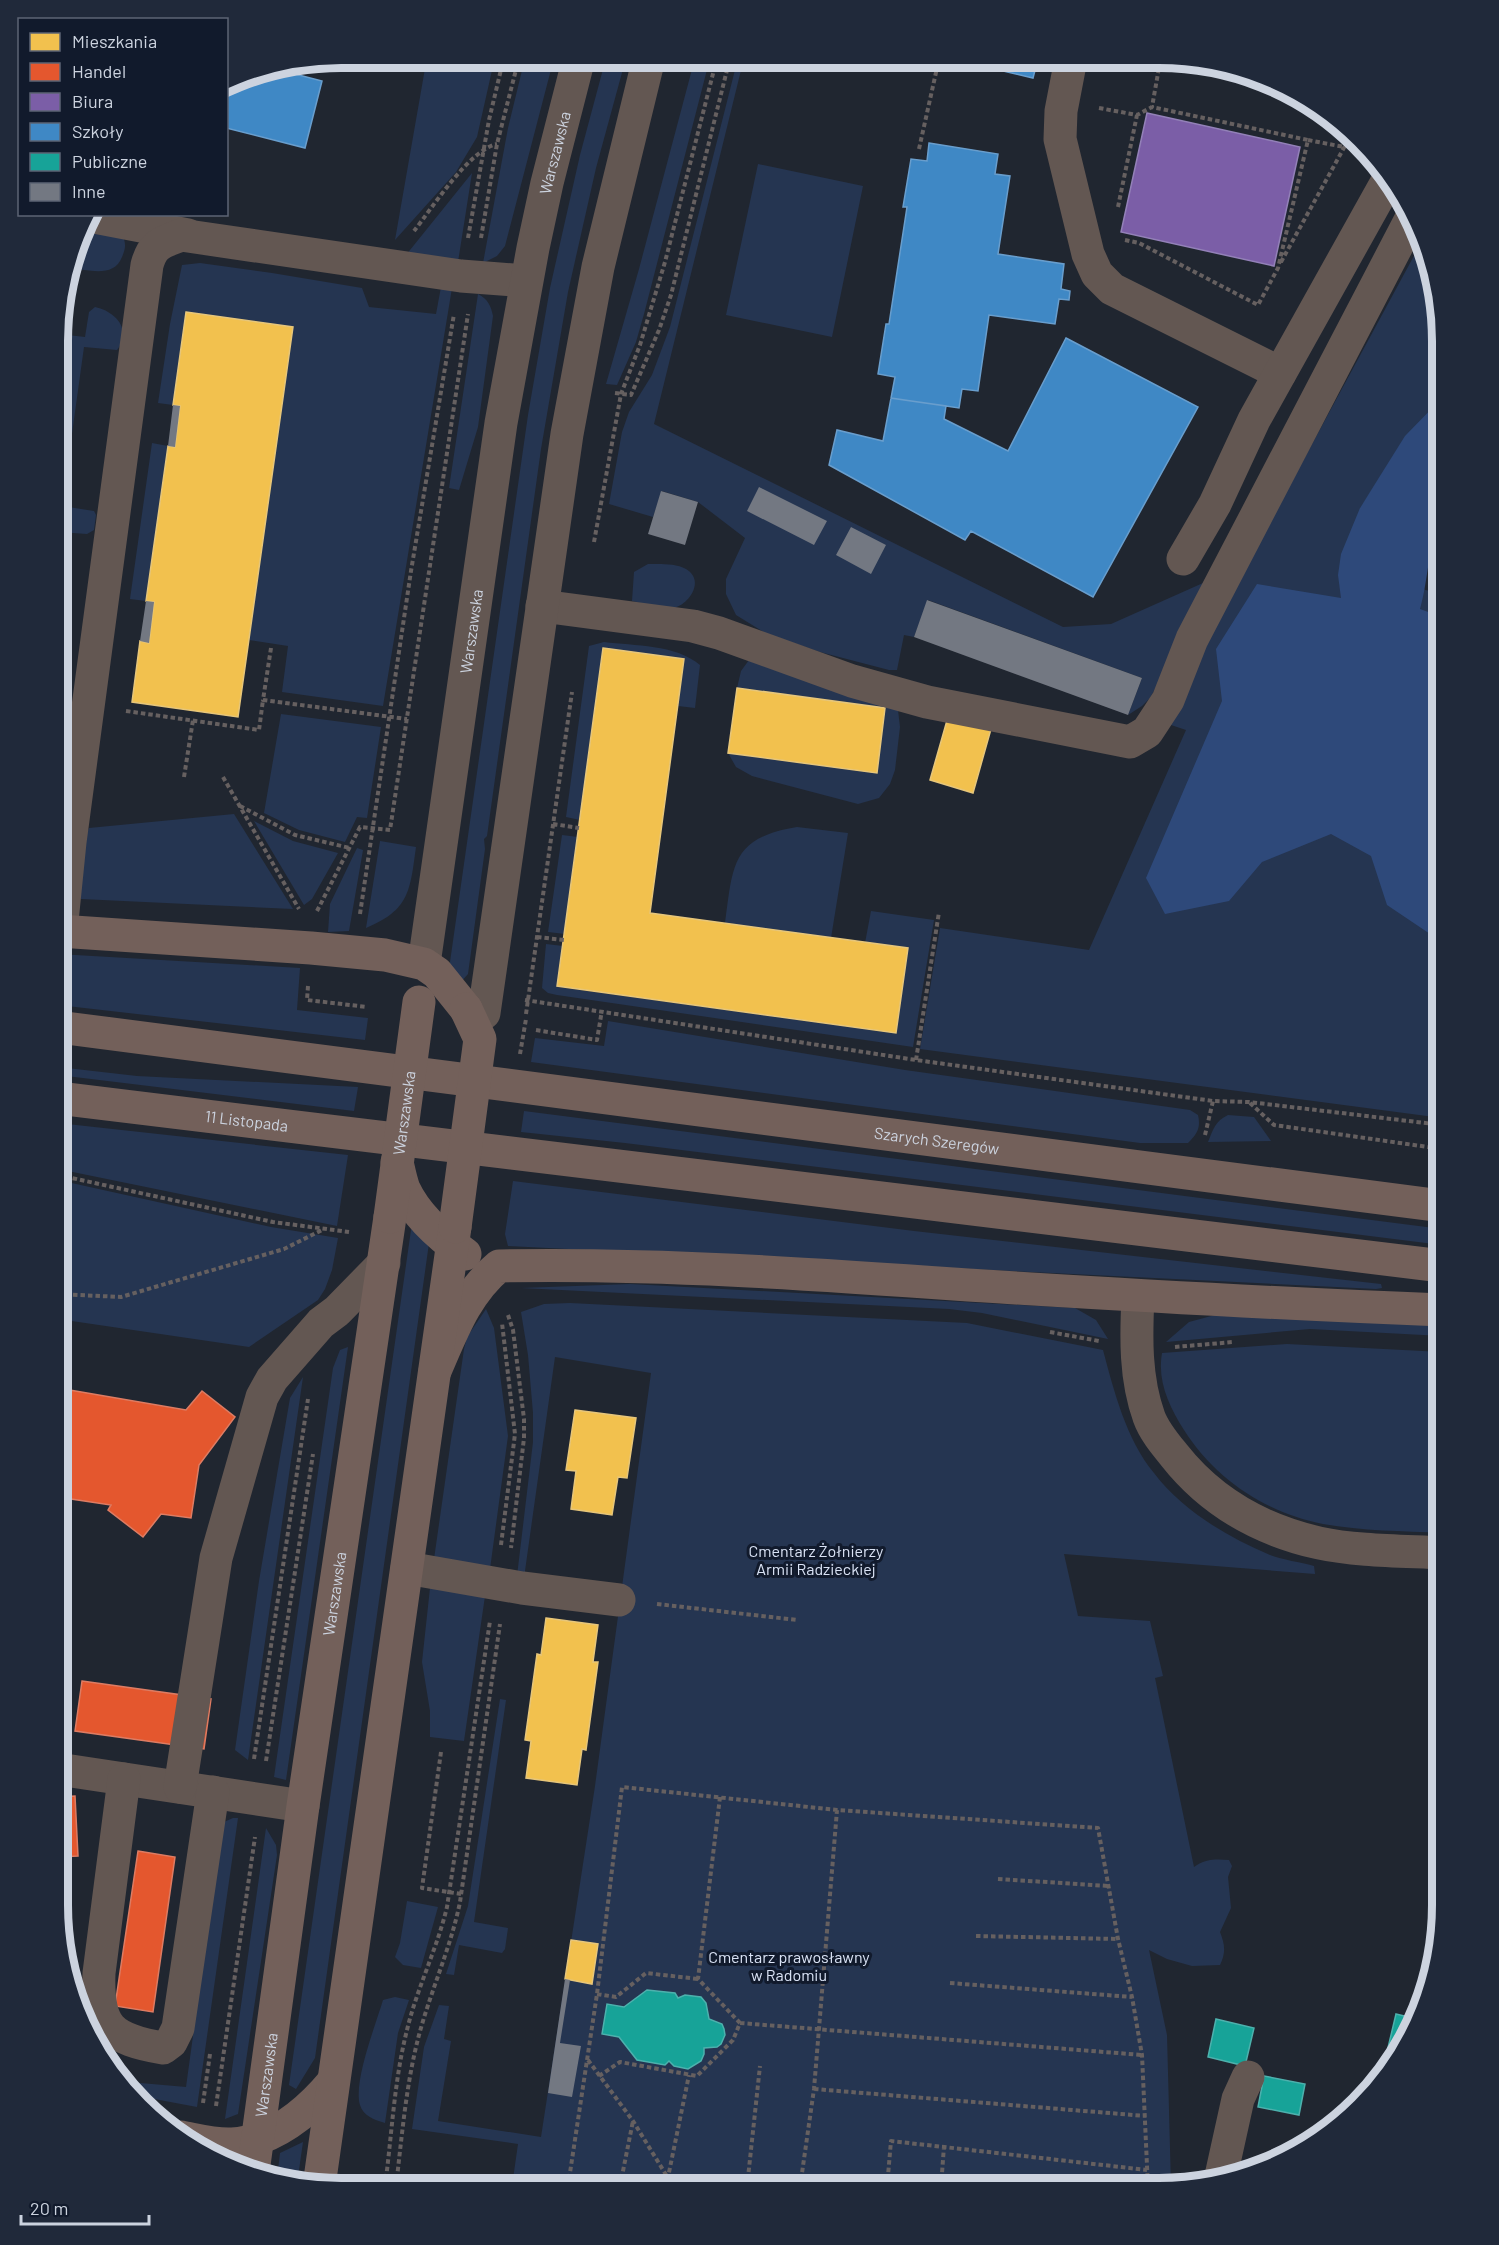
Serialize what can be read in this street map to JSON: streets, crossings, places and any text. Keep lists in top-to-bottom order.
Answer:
{
  "streets": {
    "main road": ["Warszawska", "11 Listopada", "Szarych Szeregów"]
  },
  "parks": ["Cmentarz Żołnierzy Armii Radzieckiej", "Cmentarz prawosławny w Radomiu"],
  "legend": [
    "Mieszkania",
    "Handel",
    "Biura",
    "Szkoły",
    "Publiczne",
    "Inne"
  ],
  "scale_bar": "20 m"
}
